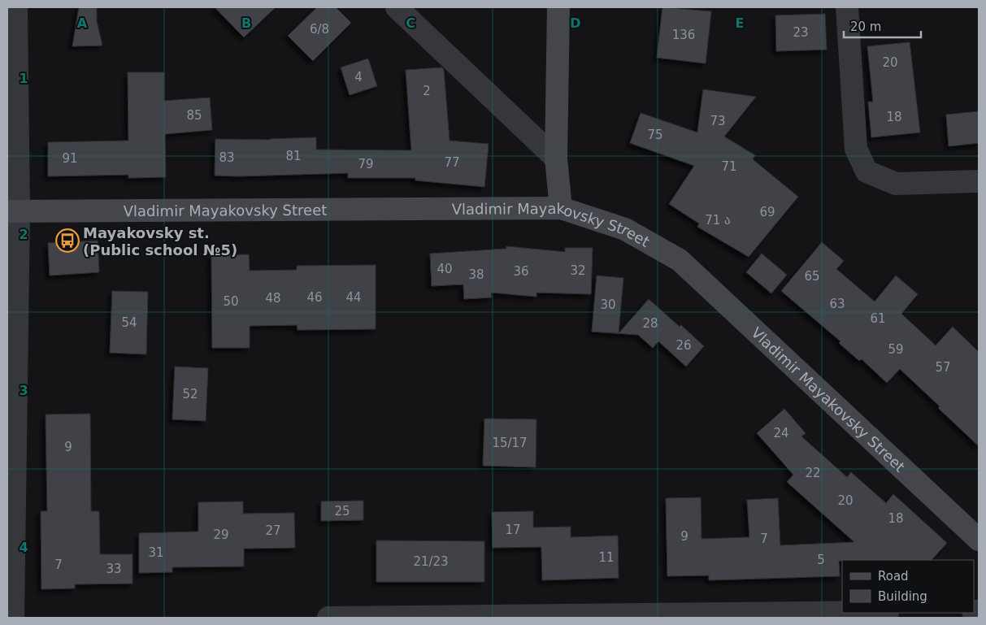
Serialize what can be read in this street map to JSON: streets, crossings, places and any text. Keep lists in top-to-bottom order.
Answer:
{
  "streets": {
    "main road": ["Vladimir Mayakovsky Street"]
  },
  "places": {
    "bus stop": ["Mayakovsky st. (Public school №5)"]
  },
  "house_numbers": [
    "6/8",
    "23",
    "136",
    "20",
    "4",
    "2",
    "85",
    "18",
    "73",
    "75",
    "81",
    "83",
    "91",
    "77",
    "79",
    "71",
    "69",
    "71 ა",
    "40",
    "32",
    "36",
    "38",
    "65",
    "46",
    "44",
    "48",
    "50",
    "63",
    "30",
    "61",
    "54",
    "28",
    "26",
    "59",
    "57",
    "52",
    "24",
    "15/17",
    "9",
    "22",
    "20",
    "25",
    "18",
    "17",
    "27",
    "29",
    "9",
    "7",
    "31",
    "11",
    "5",
    "21/23",
    "7",
    "33"
  ],
  "legend": ["Road", "Building"],
  "scale_bar": "20 m",
  "grid": {
    "columns": [
      "A",
      "B",
      "C",
      "D",
      "E"
    ],
    "rows": [
      "1",
      "2",
      "3",
      "4"
    ]
  }
}
